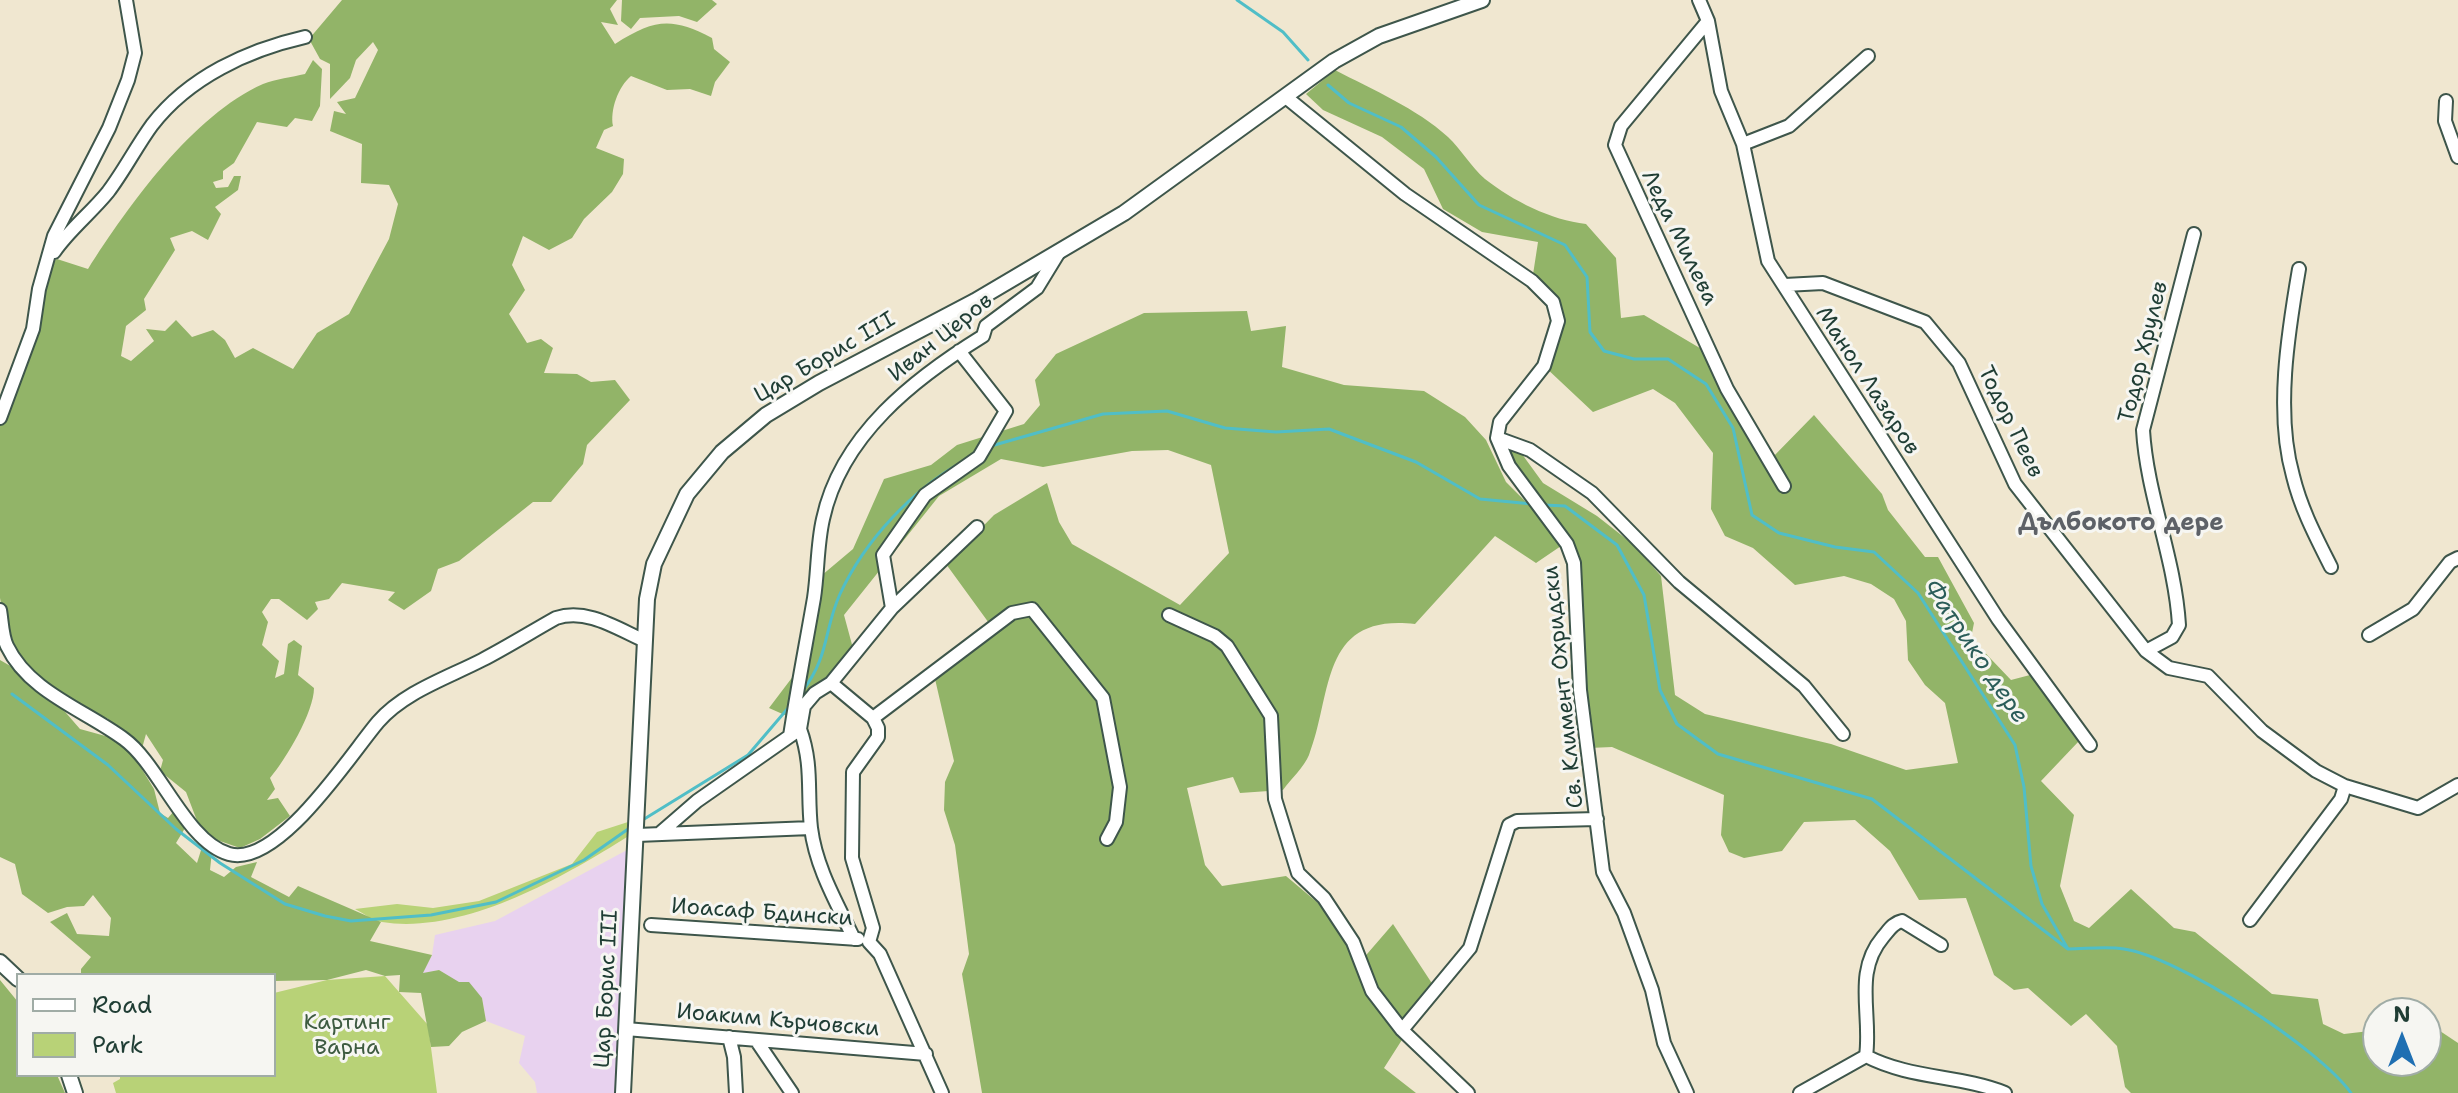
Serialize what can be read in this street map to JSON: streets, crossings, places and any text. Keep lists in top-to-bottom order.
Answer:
{
  "streets": {
    "street": [
      "Леда Милева",
      "Иван Церов",
      "Тодор Хрулев",
      "Цар Борис III",
      "Манол Лазаров",
      "Тодор Пеев",
      "Св. Климент Охридски",
      "Иоасаф Бдински",
      "Иоаким Кърчовски"
    ]
  },
  "crossings": [
    ["Леда Милева", "Манол Лазаров"],
    ["Иван Церов", "Цар Борис III"],
    ["Тодор Хрулев", "Тодор Пеев"],
    ["Цар Борис III", "Иоаким Кърчовски"],
    ["Манол Лазаров", "Тодор Пеев"]
  ],
  "districts": ["Дълбокото дере"],
  "water": ["Фатрико дере"],
  "parks": ["Картинг Варна"],
  "legend": ["Road", "Park"],
  "north": "top"
}
